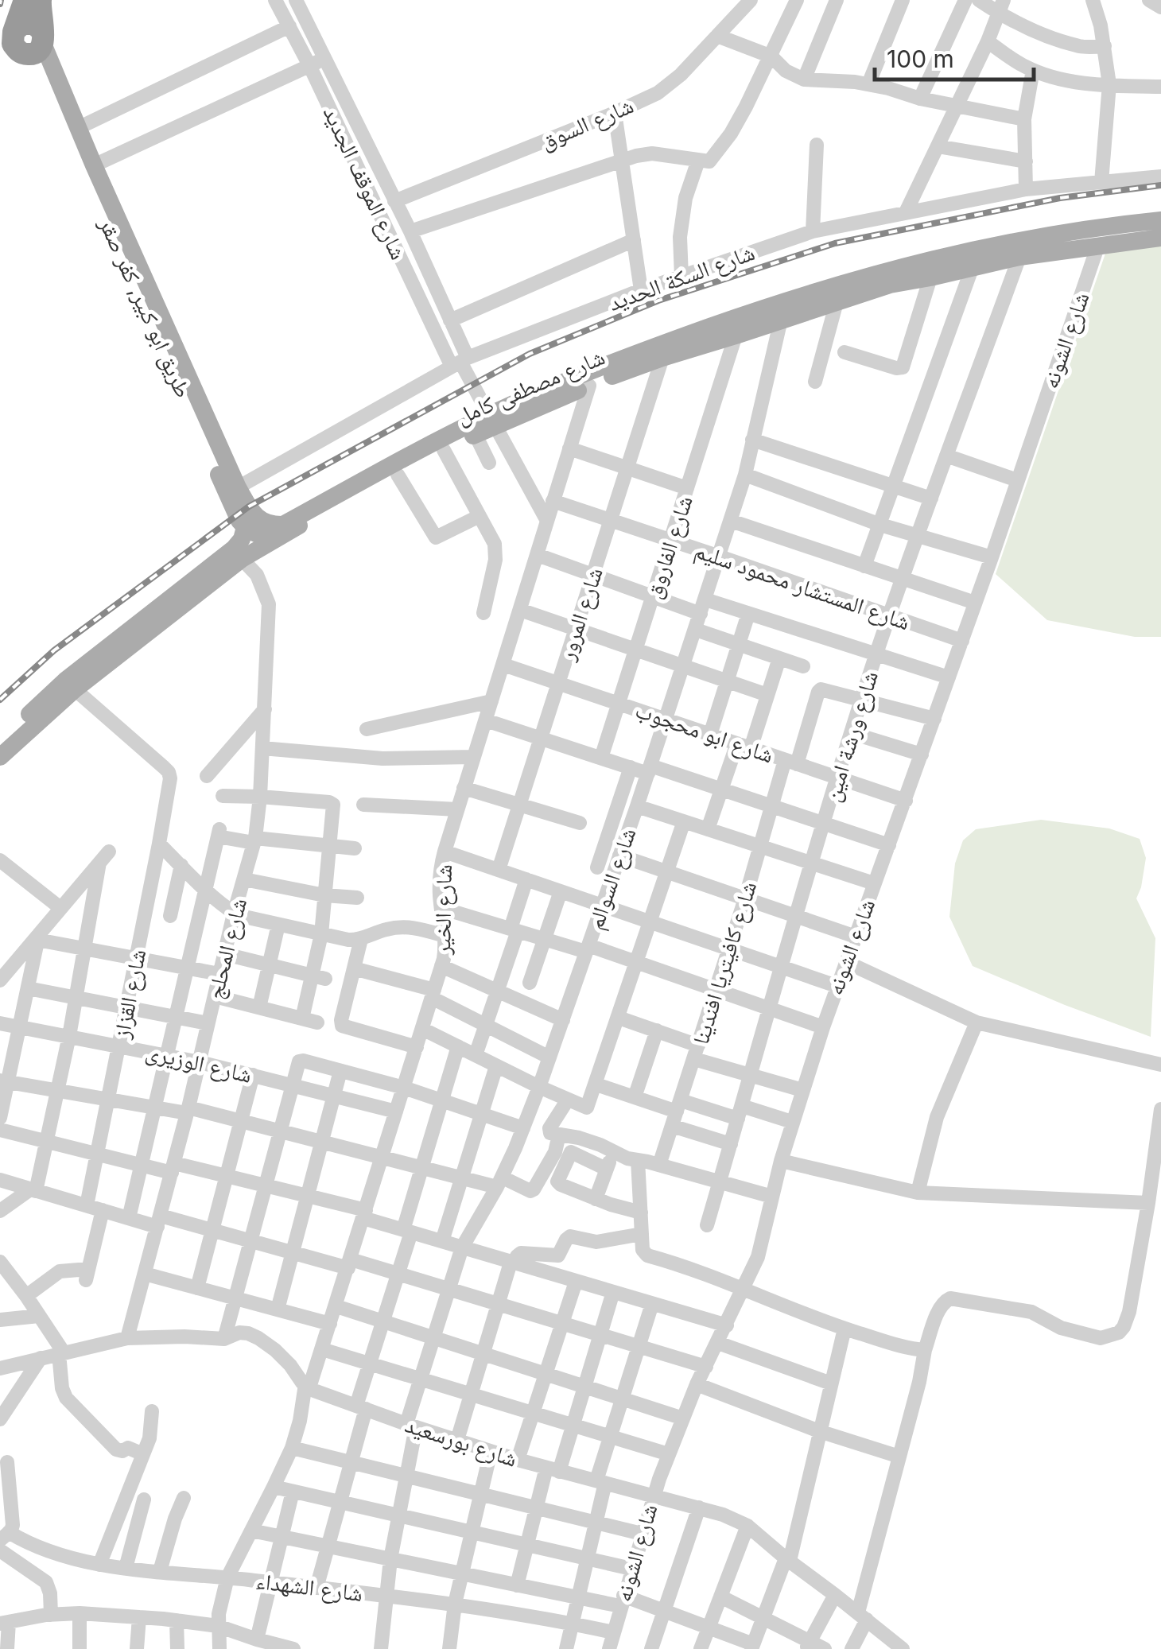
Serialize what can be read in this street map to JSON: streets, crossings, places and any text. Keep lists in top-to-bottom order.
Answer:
{
  "streets": {
    "highway": ["طريق ابو كبير, كفر صقر"],
    "main road": ["شارع مصطفى كامل"],
    "street": [
      "شارع السوق",
      "شارع الموقف الجديد",
      "شارع السكة الحديد",
      "شارع الشونه",
      "شارع الفاروق",
      "شارع المستشار محمود سليم",
      "شارع المرور",
      "شارع ابو محجوب",
      "شارع ورشة امين",
      "شارع السوالم",
      "شارع الخير",
      "شارع المحلج",
      "شارع كافيتريا افندينا",
      "شارع القزاز",
      "شارع الوزيرى",
      "شارع بورسعيد",
      "شارع الشهداء"
    ]
  },
  "crossings": [
    ["شارع السوق", "شارع الموقف الجديد"],
    ["شارع الموقف الجديد", "شارع السكة الحديد"],
    ["شارع السكة الحديد", "طريق ابو كبير, كفر صقر"],
    ["طريق ابو كبير, كفر صقر", "شارع مصطفى كامل"],
    ["شارع الشونه", "شارع مصطفى كامل"],
    ["شارع الشونه", "شارع المستشار محمود سليم"],
    ["شارع الشونه", "شارع ابو محجوب"],
    ["شارع الشونه", "شارع بورسعيد"],
    ["شارع الشونه", "شارع الشهداء"],
    ["شارع مصطفى كامل", "شارع الفاروق"],
    ["شارع مصطفى كامل", "شارع المرور"],
    ["شارع مصطفى كامل", "شارع ورشة امين"],
    ["شارع مصطفى كامل", "شارع السوالم"],
    ["شارع مصطفى كامل", "شارع الخير"],
    ["شارع مصطفى كامل", "شارع المحلج"],
    ["شارع مصطفى كامل", "شارع القزاز"],
    ["شارع الفاروق", "شارع المستشار محمود سليم"],
    ["شارع الفاروق", "شارع ابو محجوب"],
    ["شارع المستشار محمود سليم", "شارع المرور"],
    ["شارع المستشار محمود سليم", "شارع ورشة امين"],
    ["شارع المستشار محمود سليم", "شارع السوالم"],
    ["شارع المستشار محمود سليم", "شارع الخير"],
    ["شارع المرور", "شارع ابو محجوب"],
    ["شارع ابو محجوب", "شارع ورشة امين"],
    ["شارع ابو محجوب", "شارع السوالم"],
    ["شارع ابو محجوب", "شارع الخير"],
    ["شارع ابو محجوب", "شارع كافيتريا افندينا"],
    ["شارع ورشة امين", "شارع كافيتريا افندينا"],
    ["شارع السوالم", "شارع بورسعيد"],
    ["شارع السوالم", "شارع الشهداء"],
    ["شارع الخير", "شارع الوزيرى"],
    ["شارع الخير", "شارع بورسعيد"],
    ["شارع الخير", "شارع الشهداء"],
    ["شارع المحلج", "شارع الوزيرى"],
    ["شارع المحلج", "شارع بورسعيد"],
    ["شارع القزاز", "شارع الوزيرى"]
  ],
  "scale_bar": "100 m"
}
